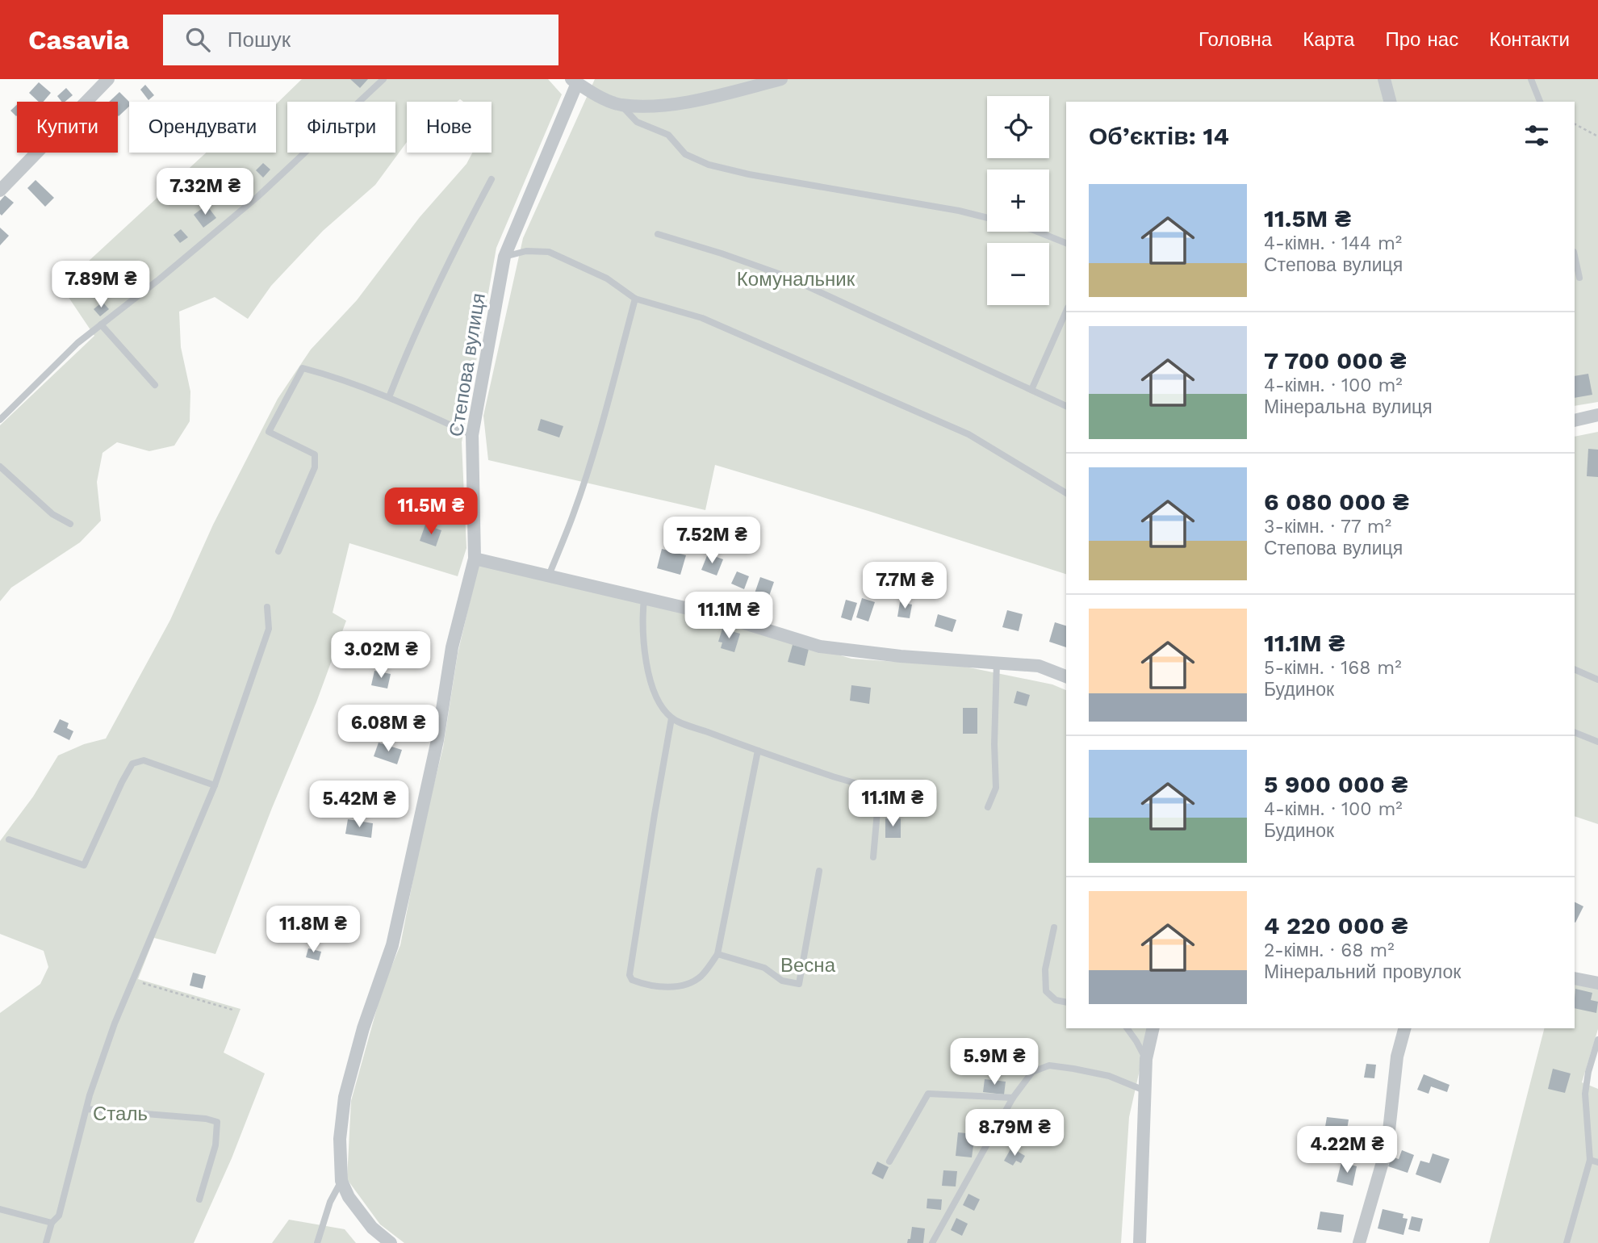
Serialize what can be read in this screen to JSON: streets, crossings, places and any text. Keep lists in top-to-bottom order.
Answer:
{
  "streets": {
    "street": ["Степова вулиця"]
  },
  "parks": ["Комунальник", "Весна", "Сталь"],
  "page": {
    "header": "Casavia",
    "search": "Пошук",
    "nav": [
      "Головна",
      "Карта",
      "Про нас",
      "Контакти"
    ],
    "map_buttons": ["+", "−"],
    "chip": [
      "Купити",
      "Орендувати",
      "Фільтри",
      "Нове"
    ],
    "heading": "Об’єктів: 14",
    "price": [
      "7.32M ₴",
      "7.89M ₴",
      "11.5M ₴",
      "7.52M ₴",
      "7.7M ₴",
      "11.1M ₴",
      "3.02M ₴",
      "6.08M ₴",
      "11.1M ₴",
      "5.42M ₴",
      "11.8M ₴",
      "5.9M ₴",
      "8.79M ₴",
      "4.22M ₴"
    ],
    "list": [
      {
        "name": "11.5M ₴",
        "note": "4-кімн. · 144 m² · Степова вулиця"
      },
      {
        "name": "7 700 000 ₴",
        "note": "4-кімн. · 100 m² · Мінеральна вулиця"
      },
      {
        "name": "6 080 000 ₴",
        "note": "3-кімн. · 77 m² · Степова вулиця"
      },
      {
        "name": "11.1M ₴",
        "note": "5-кімн. · 168 m² · Будинок"
      },
      {
        "name": "5 900 000 ₴",
        "note": "4-кімн. · 100 m² · Будинок"
      },
      {
        "name": "4 220 000 ₴",
        "note": "2-кімн. · 68 m² · Мінеральний провулок"
      }
    ]
  }
}
